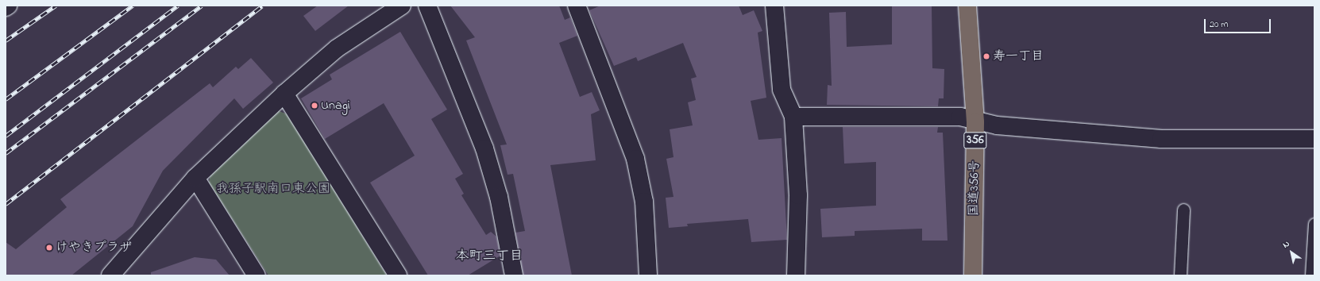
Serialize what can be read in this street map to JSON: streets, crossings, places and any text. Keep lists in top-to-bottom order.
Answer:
{
  "streets": {
    "highway": ["356", "国道356号"]
  },
  "districts": ["本町三丁目"],
  "parks": ["我孫子駅南口東公園"],
  "places": ["寿一丁目", "Unagi", "けやきプラザ"],
  "scale_bar": "20 m",
  "north": "top left"
}
